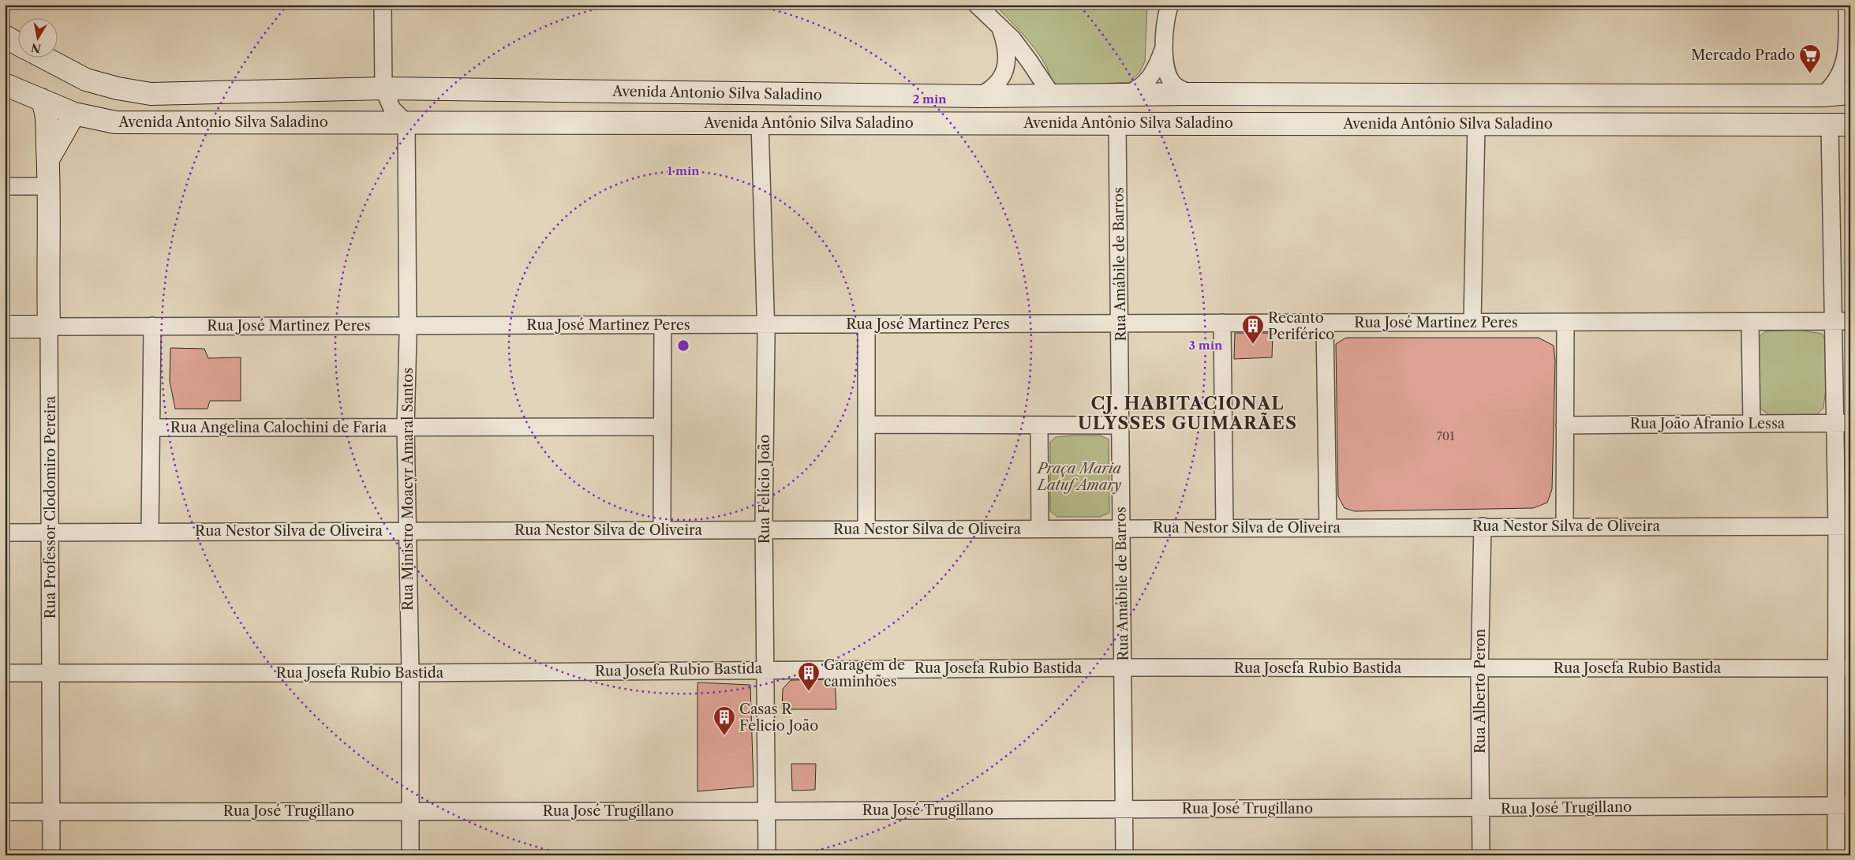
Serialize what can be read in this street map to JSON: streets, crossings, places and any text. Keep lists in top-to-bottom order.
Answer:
{
  "streets": {
    "main road": [
      "Avenida Antonio Silva Saladino",
      "Avenida Antônio Silva Saladino",
      "Rua José Martinez Peres",
      "Rua Professor Clodomiro Pereira"
    ],
    "street": [
      "Rua Amábile de Barros",
      "Rua João Afranio Lessa",
      "Rua Angelina Calochini de Faria",
      "Rua Ministro Moacyr Amaral Santos",
      "Rua Felício João",
      "Rua Nestor Silva de Oliveira",
      "Rua Josefa Rubio Bastida",
      "Rua Alberto Peron",
      "Rua José Trugillano"
    ]
  },
  "crossings": [
    ["Avenida Antonio Silva Saladino", "Avenida Antônio Silva Saladino"],
    ["Avenida Antonio Silva Saladino", "Rua Ministro Moacyr Amaral Santos"],
    ["Avenida Antonio Silva Saladino", "Rua Professor Clodomiro Pereira"],
    ["Avenida Antônio Silva Saladino", "Rua Amábile de Barros"],
    ["Avenida Antônio Silva Saladino", "Rua Ministro Moacyr Amaral Santos"],
    ["Avenida Antônio Silva Saladino", "Rua Felício João"],
    ["Rua Amábile de Barros", "Rua José Martinez Peres"],
    ["Rua Amábile de Barros", "Rua Nestor Silva de Oliveira"],
    ["Rua Amábile de Barros", "Rua Josefa Rubio Bastida"],
    ["Rua Amábile de Barros", "Rua José Trugillano"],
    ["Rua José Martinez Peres", "Rua Ministro Moacyr Amaral Santos"],
    ["Rua José Martinez Peres", "Rua Felício João"],
    ["Rua José Martinez Peres", "Rua Professor Clodomiro Pereira"],
    ["Rua Angelina Calochini de Faria", "Rua Ministro Moacyr Amaral Santos"],
    ["Rua Ministro Moacyr Amaral Santos", "Rua Nestor Silva de Oliveira"],
    ["Rua Ministro Moacyr Amaral Santos", "Rua Josefa Rubio Bastida"],
    ["Rua Ministro Moacyr Amaral Santos", "Rua José Trugillano"],
    ["Rua Felício João", "Rua Nestor Silva de Oliveira"],
    ["Rua Felício João", "Rua Josefa Rubio Bastida"],
    ["Rua Felício João", "Rua José Trugillano"],
    ["Rua Professor Clodomiro Pereira", "Rua Nestor Silva de Oliveira"],
    ["Rua Professor Clodomiro Pereira", "Rua Josefa Rubio Bastida"],
    ["Rua Professor Clodomiro Pereira", "Rua José Trugillano"],
    ["Rua Nestor Silva de Oliveira", "Rua Alberto Peron"],
    ["Rua Josefa Rubio Bastida", "Rua Alberto Peron"],
    ["Rua Alberto Peron", "Rua José Trugillano"]
  ],
  "districts": ["CJ. HABITACIONAL ULYSSES GUIMARÃES"],
  "parks": ["Praça Maria Latuf Amary"],
  "places": {
    "supermarket": ["Mercado Prado"],
    "building": ["Recanto Periférico", "Garagem de caminhões", "Casas R Felicio João"]
  },
  "house_numbers": ["701"],
  "north": "bottom",
  "rings": ["2 min", "1 min", "3 min"]
}
